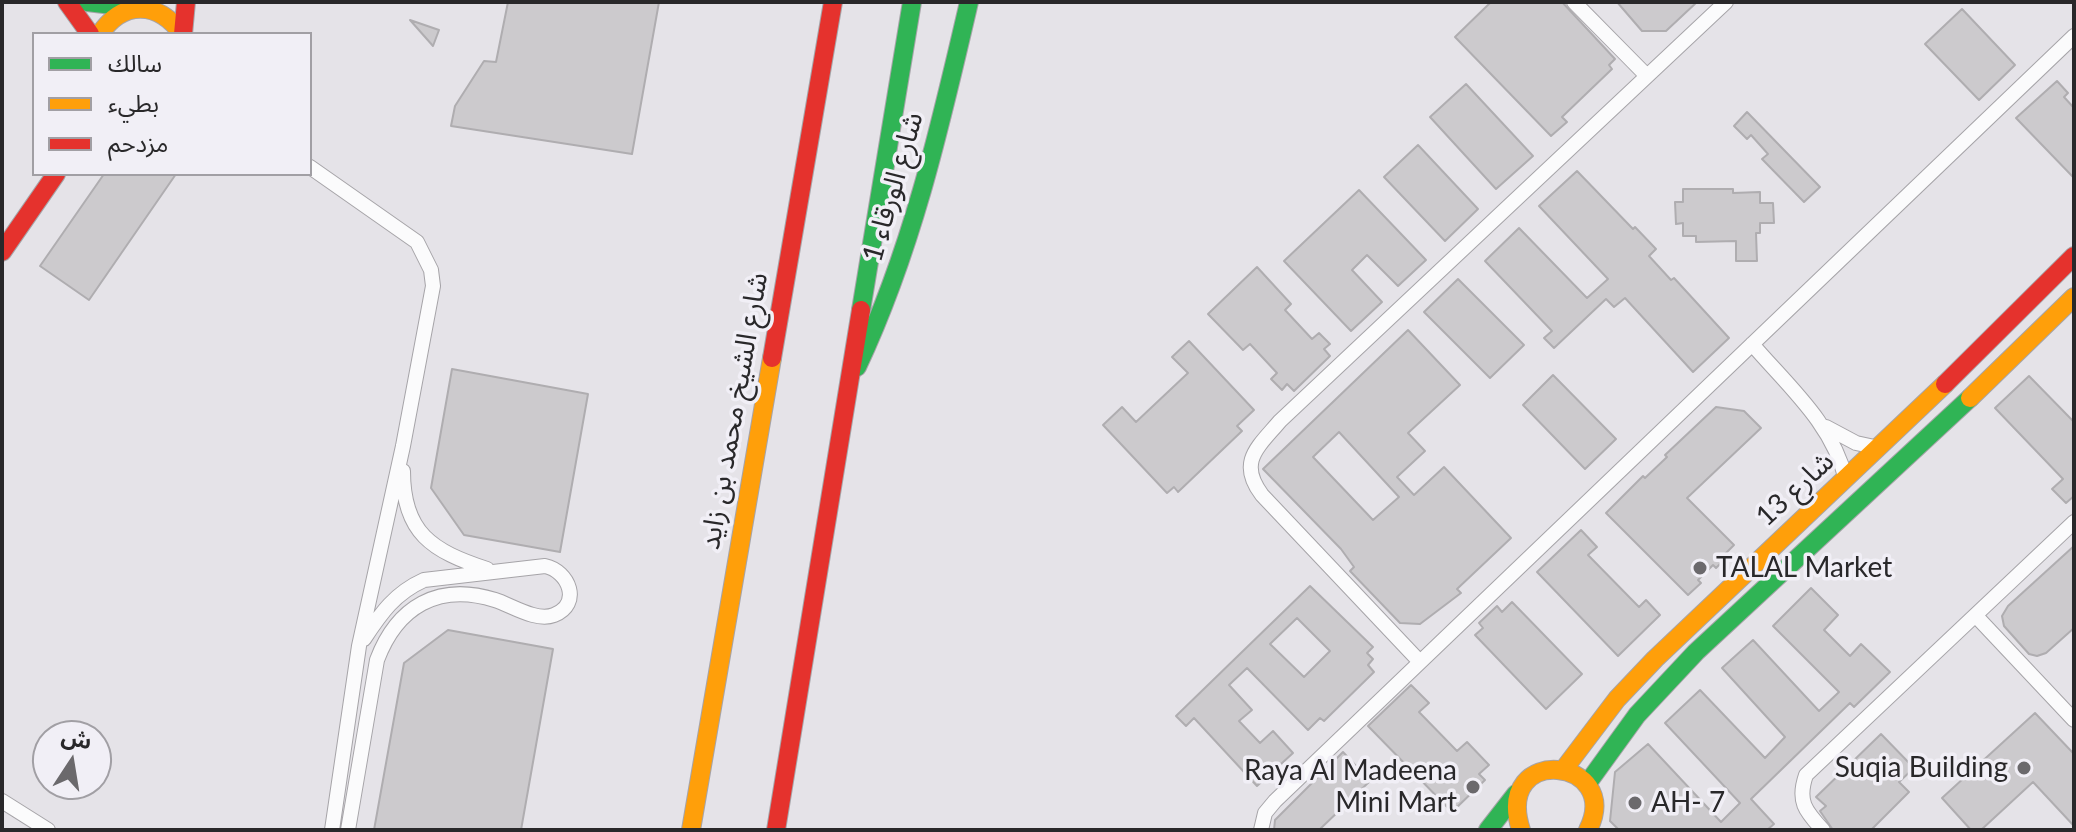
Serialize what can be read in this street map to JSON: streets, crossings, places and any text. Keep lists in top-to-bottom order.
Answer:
{
  "streets": {
    "main road": ["شارع الورقاء 1", "شارع الشيخ محمد بن زايد", "شارع 13"]
  },
  "places": [
    "TALAL Market",
    "Suqia Building",
    "Raya Al Madeena Mini Mart",
    "AH- 7"
  ],
  "legend": ["سالك", "بطيء", "مزدحم"],
  "north": "top"
}
